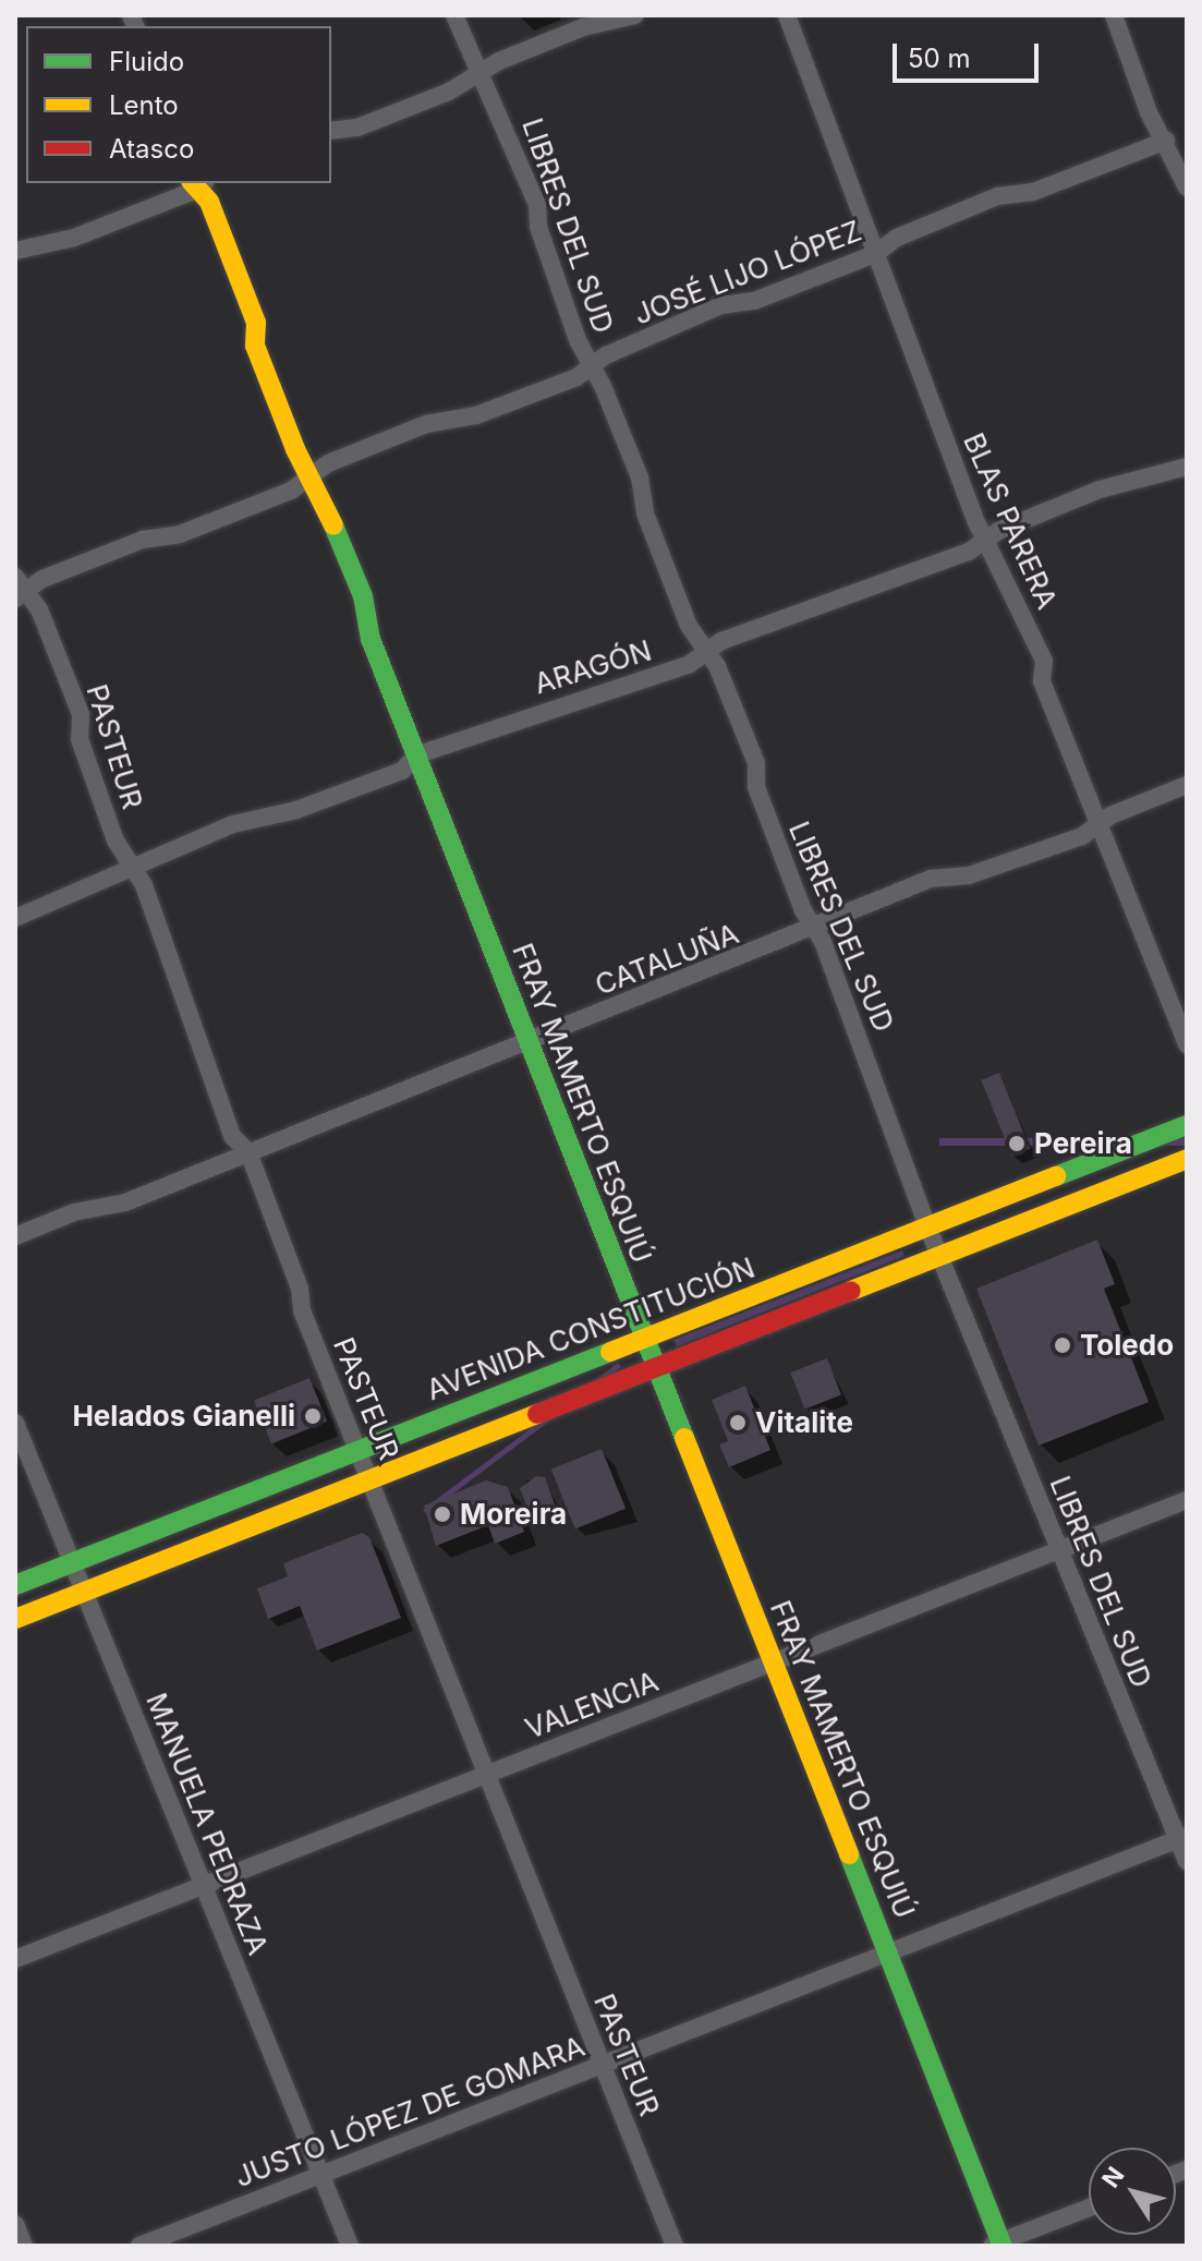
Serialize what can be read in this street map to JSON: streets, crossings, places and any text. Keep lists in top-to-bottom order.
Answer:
{
  "streets": {
    "main road": ["FRAY MAMERTO ESQUIÚ", "AVENIDA CONSTITUCIÓN"],
    "street": [
      "LIBRES DEL SUD",
      "JOSÉ LIJO LÓPEZ",
      "BLAS PARERA",
      "ARAGÓN",
      "PASTEUR",
      "CATALUÑA",
      "VALENCIA",
      "MANUELA PEDRAZA",
      "JUSTO LÓPEZ DE GOMARA"
    ]
  },
  "crossings": [
    ["LIBRES DEL SUD", "JOSÉ LIJO LÓPEZ"],
    ["LIBRES DEL SUD", "ARAGÓN"],
    ["LIBRES DEL SUD", "CATALUÑA"],
    ["LIBRES DEL SUD", "AVENIDA CONSTITUCIÓN"],
    ["LIBRES DEL SUD", "VALENCIA"],
    ["LIBRES DEL SUD", "JUSTO LÓPEZ DE GOMARA"],
    ["JOSÉ LIJO LÓPEZ", "BLAS PARERA"],
    ["JOSÉ LIJO LÓPEZ", "PASTEUR"],
    ["JOSÉ LIJO LÓPEZ", "FRAY MAMERTO ESQUIÚ"],
    ["BLAS PARERA", "ARAGÓN"],
    ["BLAS PARERA", "CATALUÑA"],
    ["ARAGÓN", "PASTEUR"],
    ["ARAGÓN", "FRAY MAMERTO ESQUIÚ"],
    ["PASTEUR", "CATALUÑA"],
    ["PASTEUR", "AVENIDA CONSTITUCIÓN"],
    ["PASTEUR", "VALENCIA"],
    ["PASTEUR", "JUSTO LÓPEZ DE GOMARA"],
    ["CATALUÑA", "FRAY MAMERTO ESQUIÚ"],
    ["FRAY MAMERTO ESQUIÚ", "AVENIDA CONSTITUCIÓN"],
    ["FRAY MAMERTO ESQUIÚ", "VALENCIA"],
    ["FRAY MAMERTO ESQUIÚ", "JUSTO LÓPEZ DE GOMARA"],
    ["AVENIDA CONSTITUCIÓN", "MANUELA PEDRAZA"],
    ["VALENCIA", "MANUELA PEDRAZA"],
    ["MANUELA PEDRAZA", "JUSTO LÓPEZ DE GOMARA"]
  ],
  "places": [
    "Pereira",
    "Toledo",
    "Helados Gianelli",
    "Vitalite",
    "Moreira"
  ],
  "legend": ["Fluido", "Lento", "Atasco"],
  "scale_bar": "50 m",
  "north": "top left"
}
